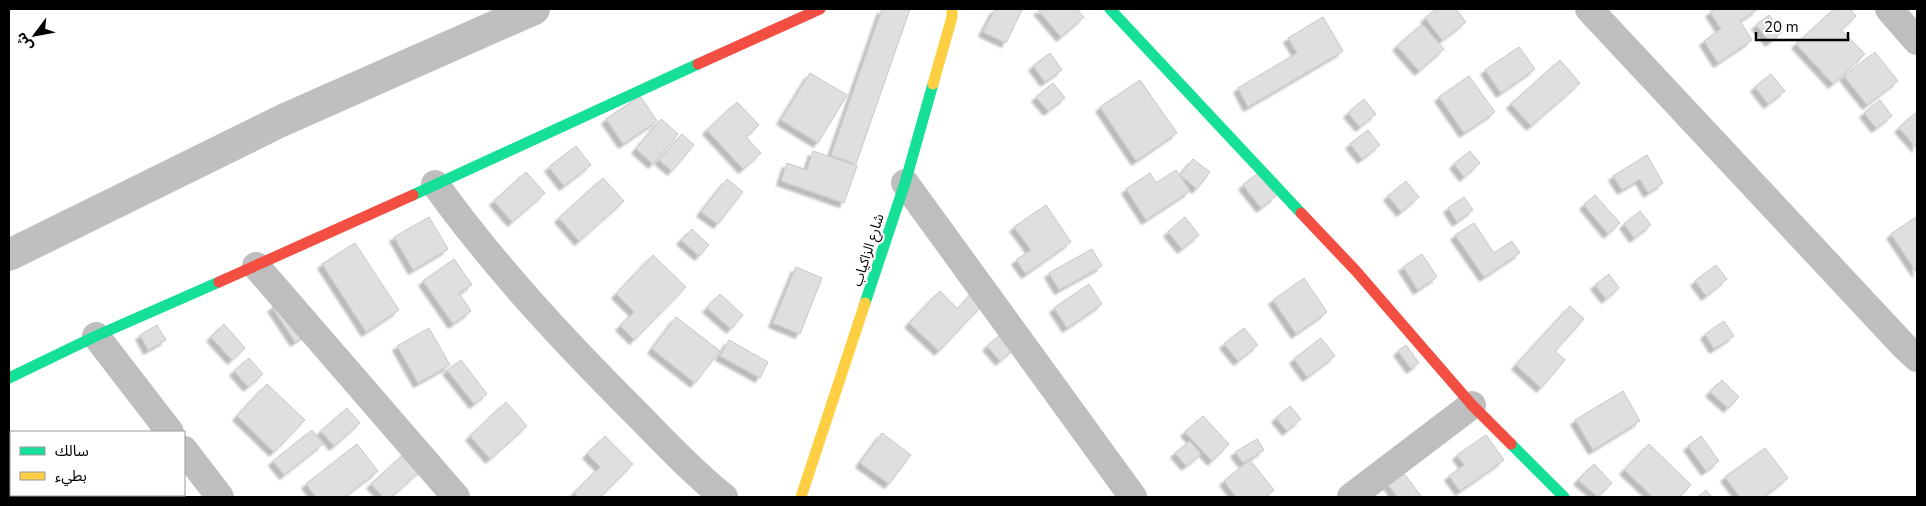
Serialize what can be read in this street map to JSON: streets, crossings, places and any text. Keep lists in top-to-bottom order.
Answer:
{
  "streets": {
    "street": ["شارع الزاكياب"]
  },
  "legend": ["سالك", "بطيء"],
  "scale_bar": "20 m",
  "north": "bottom left"
}
